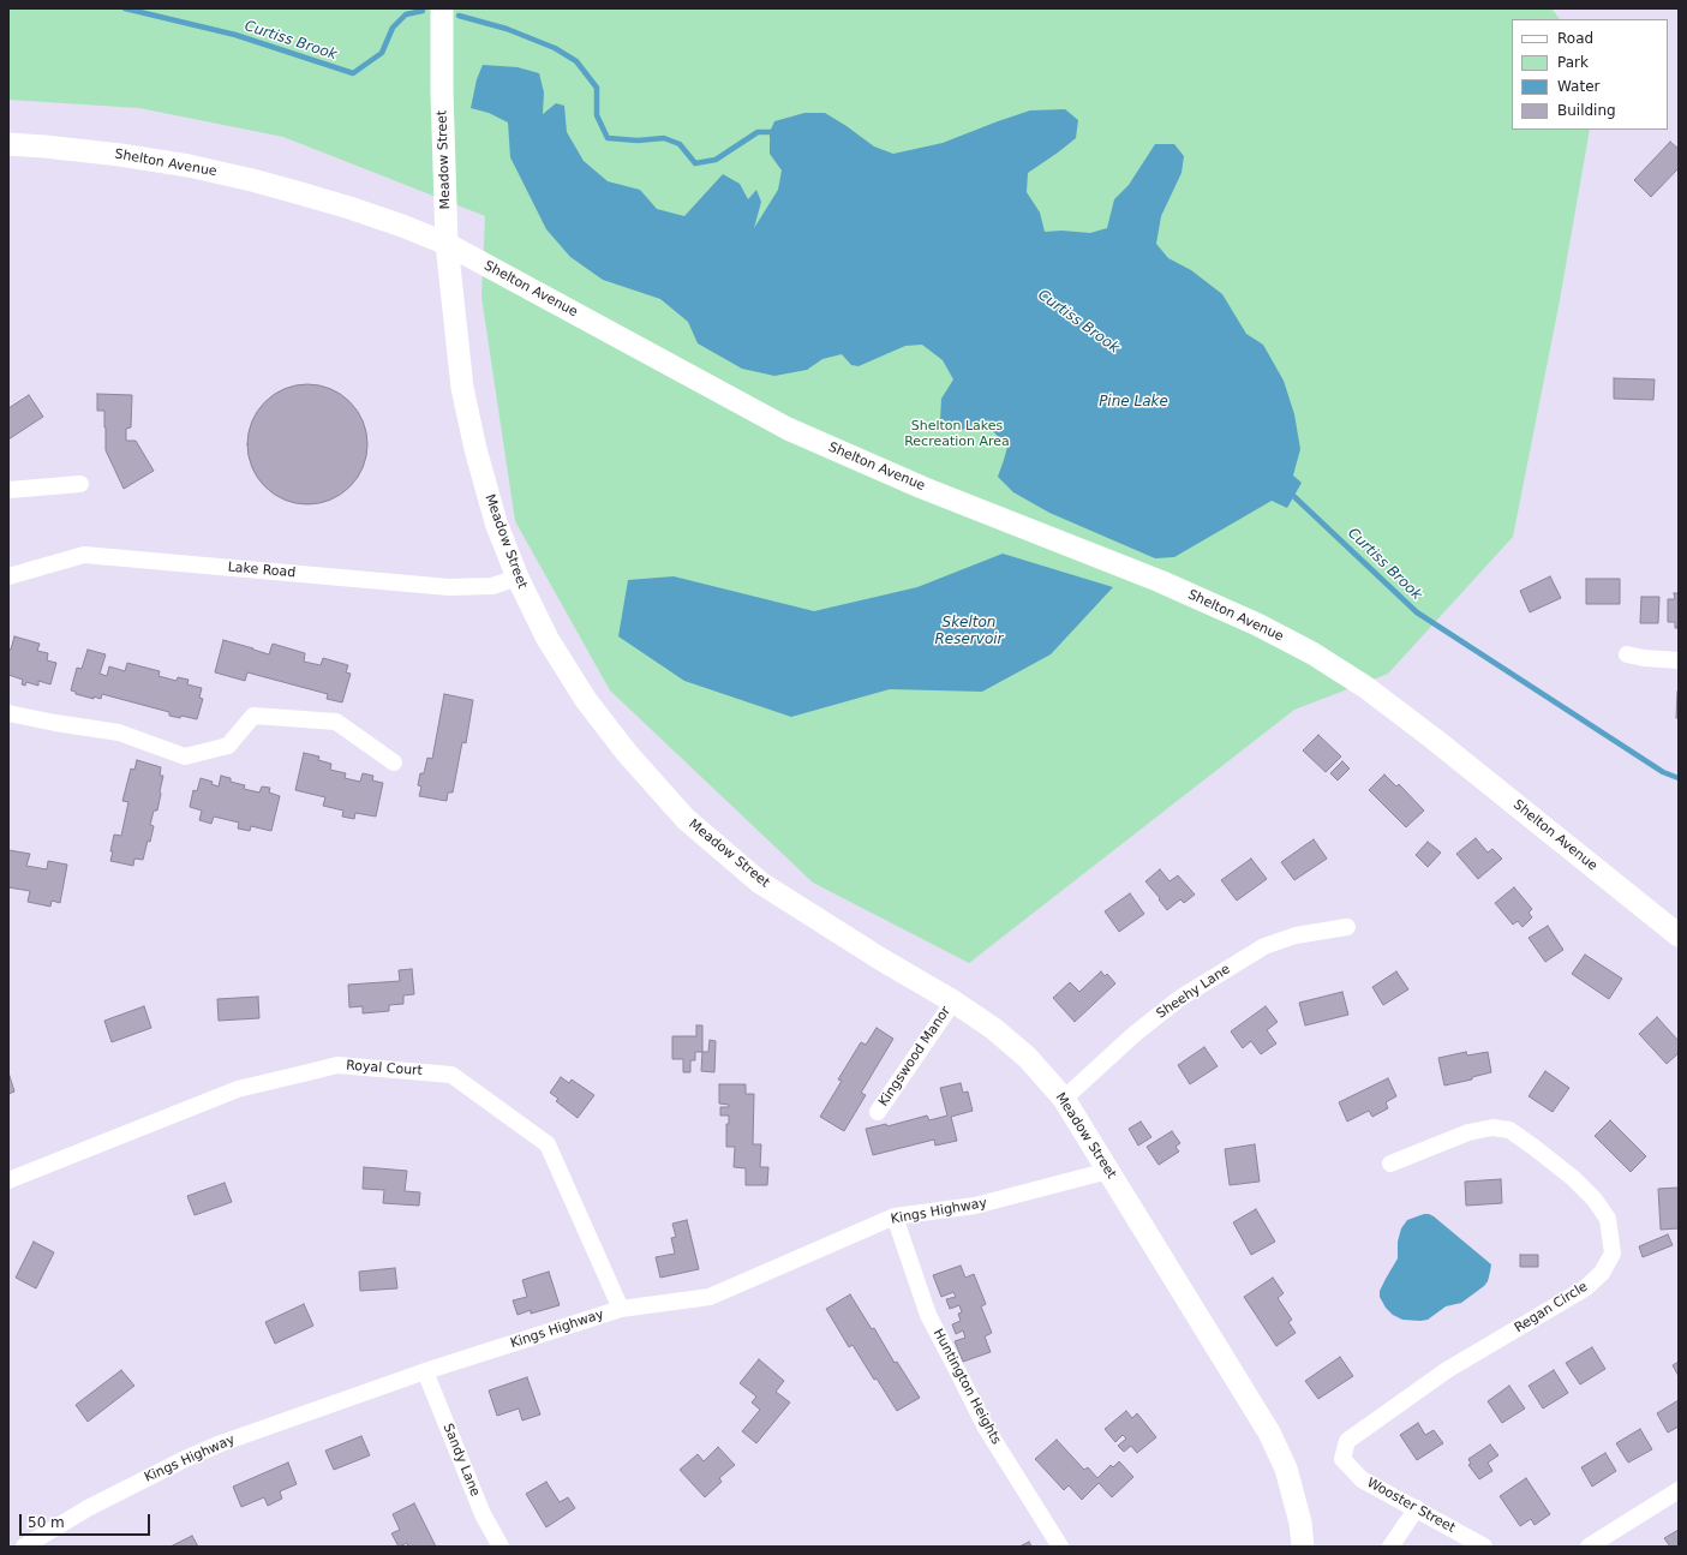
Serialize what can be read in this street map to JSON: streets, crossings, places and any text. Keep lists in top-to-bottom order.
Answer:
{
  "streets": {
    "main road": ["Meadow Street", "Shelton Avenue"],
    "street": [
      "Lake Road",
      "Sheehy Lane",
      "Kingswood Manor",
      "Royal Court",
      "Kings Highway",
      "Regan Circle",
      "Huntington Heights",
      "Sandy Lane",
      "Wooster Street"
    ]
  },
  "crossings": [
    ["Meadow Street", "Shelton Avenue"],
    ["Meadow Street", "Lake Road"],
    ["Meadow Street", "Sheehy Lane"],
    ["Meadow Street", "Kingswood Manor"],
    ["Meadow Street", "Kings Highway"],
    ["Royal Court", "Kings Highway"],
    ["Kings Highway", "Huntington Heights"],
    ["Kings Highway", "Sandy Lane"],
    ["Regan Circle", "Wooster Street"]
  ],
  "water": ["Curtiss Brook", "Pine Lake", "Skelton Reservoir"],
  "parks": ["Shelton Lakes Recreation Area"],
  "legend": [
    "Road",
    "Park",
    "Water",
    "Building"
  ],
  "scale_bar": "50 m"
}
